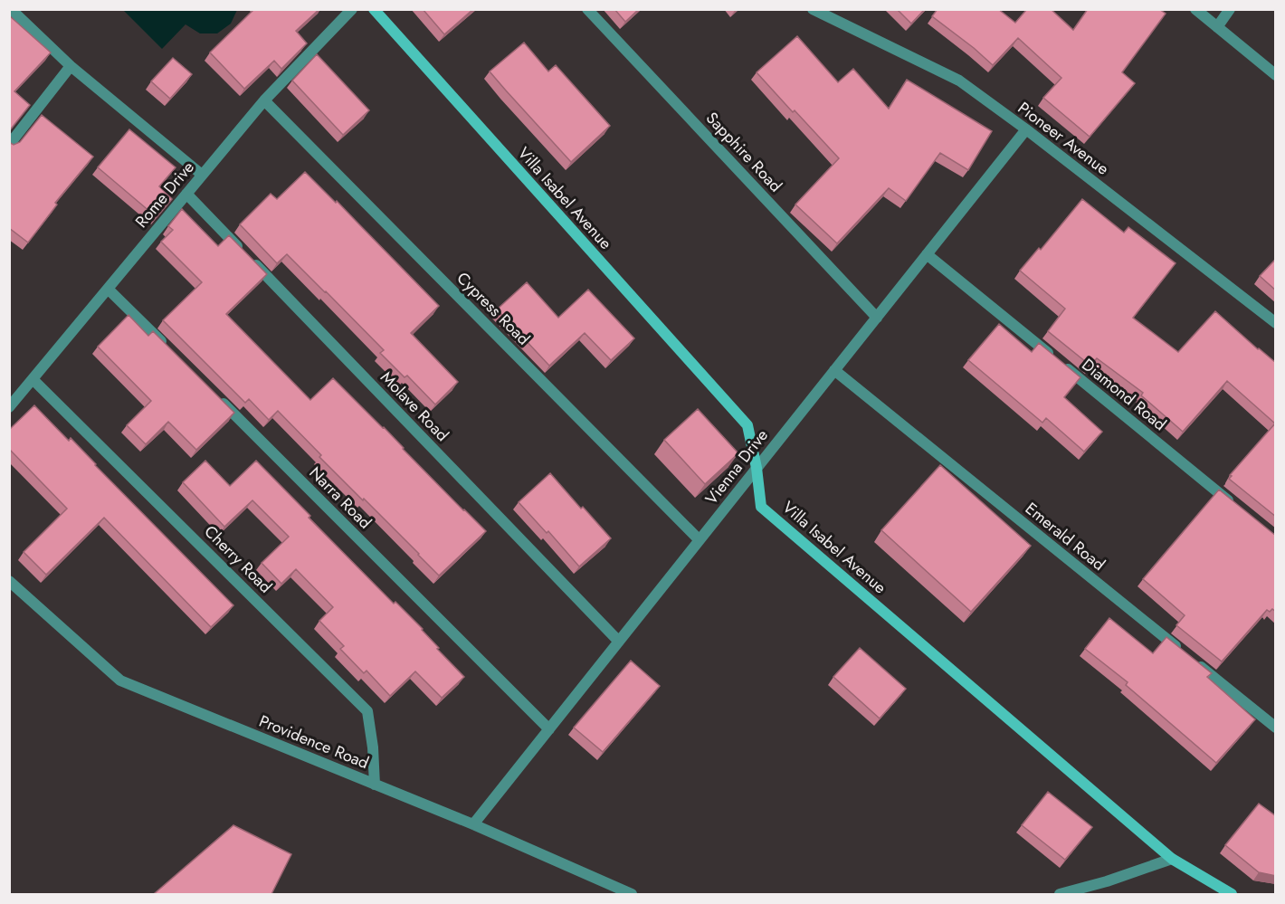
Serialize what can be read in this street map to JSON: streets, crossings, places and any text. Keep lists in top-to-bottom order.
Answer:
{
  "streets": {
    "street": [
      "Pioneer Avenue",
      "Sapphire Road",
      "Rome Drive",
      "Villa Isabel Avenue",
      "Cypress Road",
      "Diamond Road",
      "Molave Road",
      "Vienna Drive",
      "Narra Road",
      "Emerald Road",
      "Cherry Road",
      "Providence Road"
    ]
  },
  "crossings": [
    ["Pioneer Avenue", "Vienna Drive"],
    ["Sapphire Road", "Vienna Drive"],
    ["Rome Drive", "Cypress Road"],
    ["Rome Drive", "Molave Road"],
    ["Rome Drive", "Cherry Road"],
    ["Villa Isabel Avenue", "Vienna Drive"],
    ["Cypress Road", "Vienna Drive"],
    ["Diamond Road", "Vienna Drive"],
    ["Molave Road", "Vienna Drive"],
    ["Vienna Drive", "Narra Road"],
    ["Vienna Drive", "Emerald Road"],
    ["Vienna Drive", "Providence Road"],
    ["Cherry Road", "Providence Road"]
  ]
}
